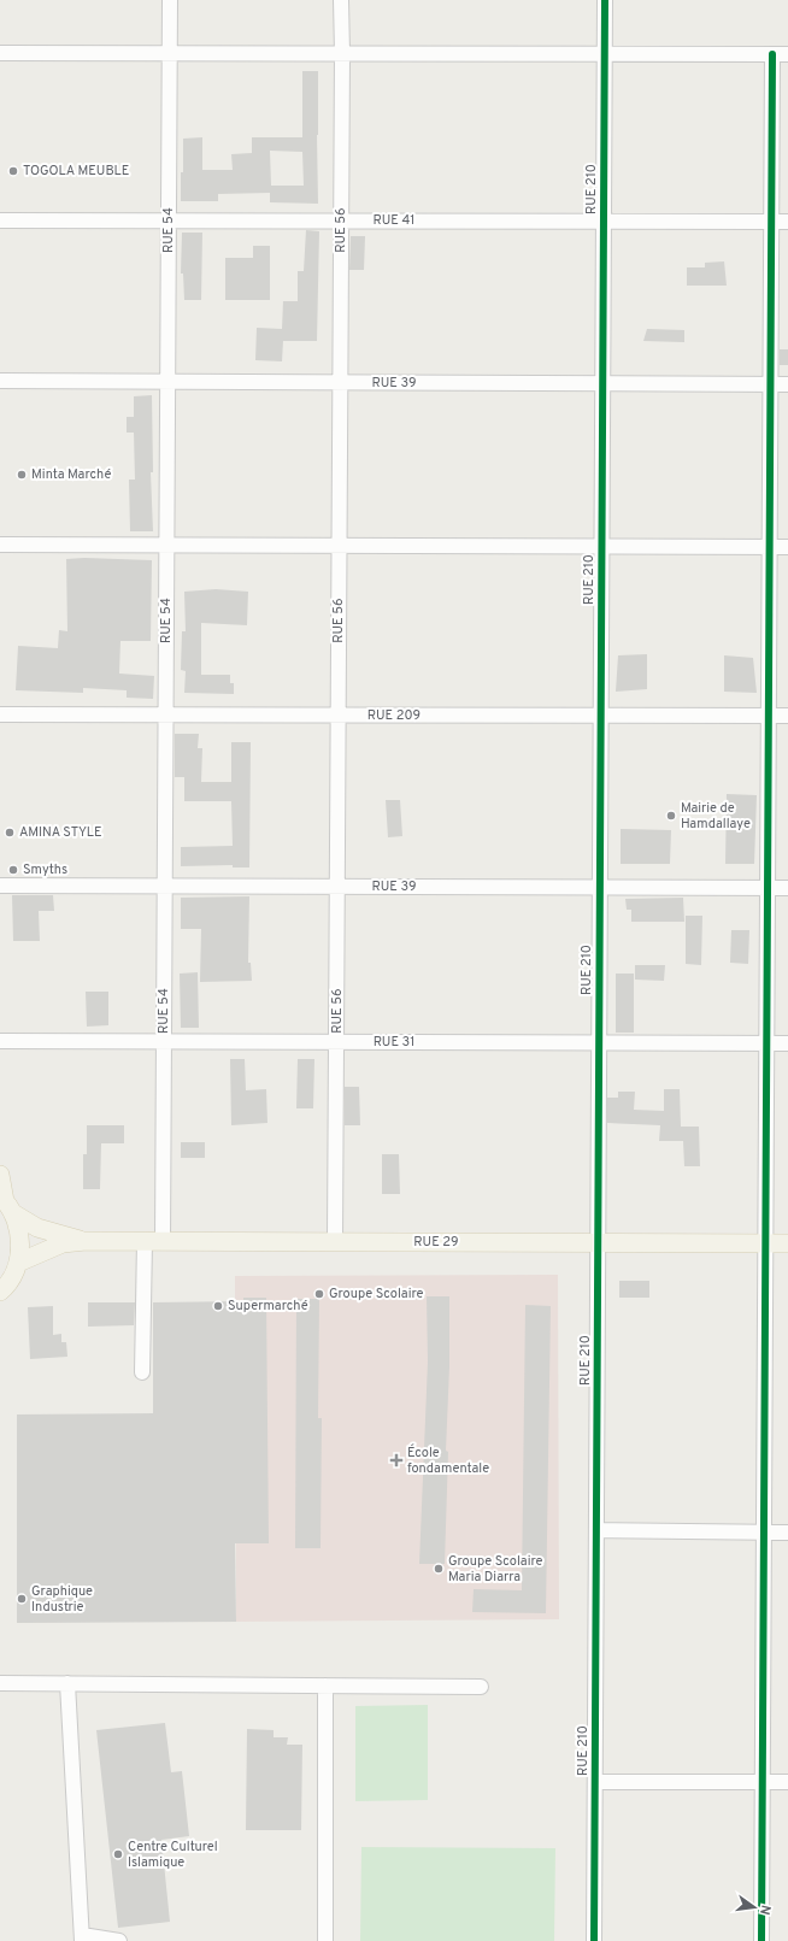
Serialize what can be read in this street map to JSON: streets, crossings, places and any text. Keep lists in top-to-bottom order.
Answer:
{
  "streets": {
    "main road": ["RUE 29"],
    "street": [
      "RUE 210",
      "RUE 41",
      "RUE 54",
      "RUE 56",
      "RUE 39",
      "RUE 209",
      "RUE 31"
    ]
  },
  "crossings": [
    ["RUE 210", "RUE 41"],
    ["RUE 210", "RUE 39"],
    ["RUE 210", "RUE 209"],
    ["RUE 210", "RUE 31"],
    ["RUE 210", "RUE 29"],
    ["RUE 41", "RUE 54"],
    ["RUE 41", "RUE 56"],
    ["RUE 54", "RUE 39"],
    ["RUE 54", "RUE 209"],
    ["RUE 54", "RUE 31"],
    ["RUE 54", "RUE 29"],
    ["RUE 56", "RUE 39"],
    ["RUE 56", "RUE 209"],
    ["RUE 56", "RUE 31"],
    ["RUE 56", "RUE 29"]
  ],
  "places": {
    "other": [
      "TOGOLA MEUBLE",
      "Minta Marché",
      "Mairie de Hamdallaye",
      "AMINA STYLE",
      "Smyths",
      "Groupe Scolaire",
      "Supermarché",
      "Groupe Scolaire Maria Diarra",
      "Graphique Industrie",
      "Centre Culturel Islamique"
    ],
    "health": ["École fondamentale"]
  },
  "north": "right"
}
